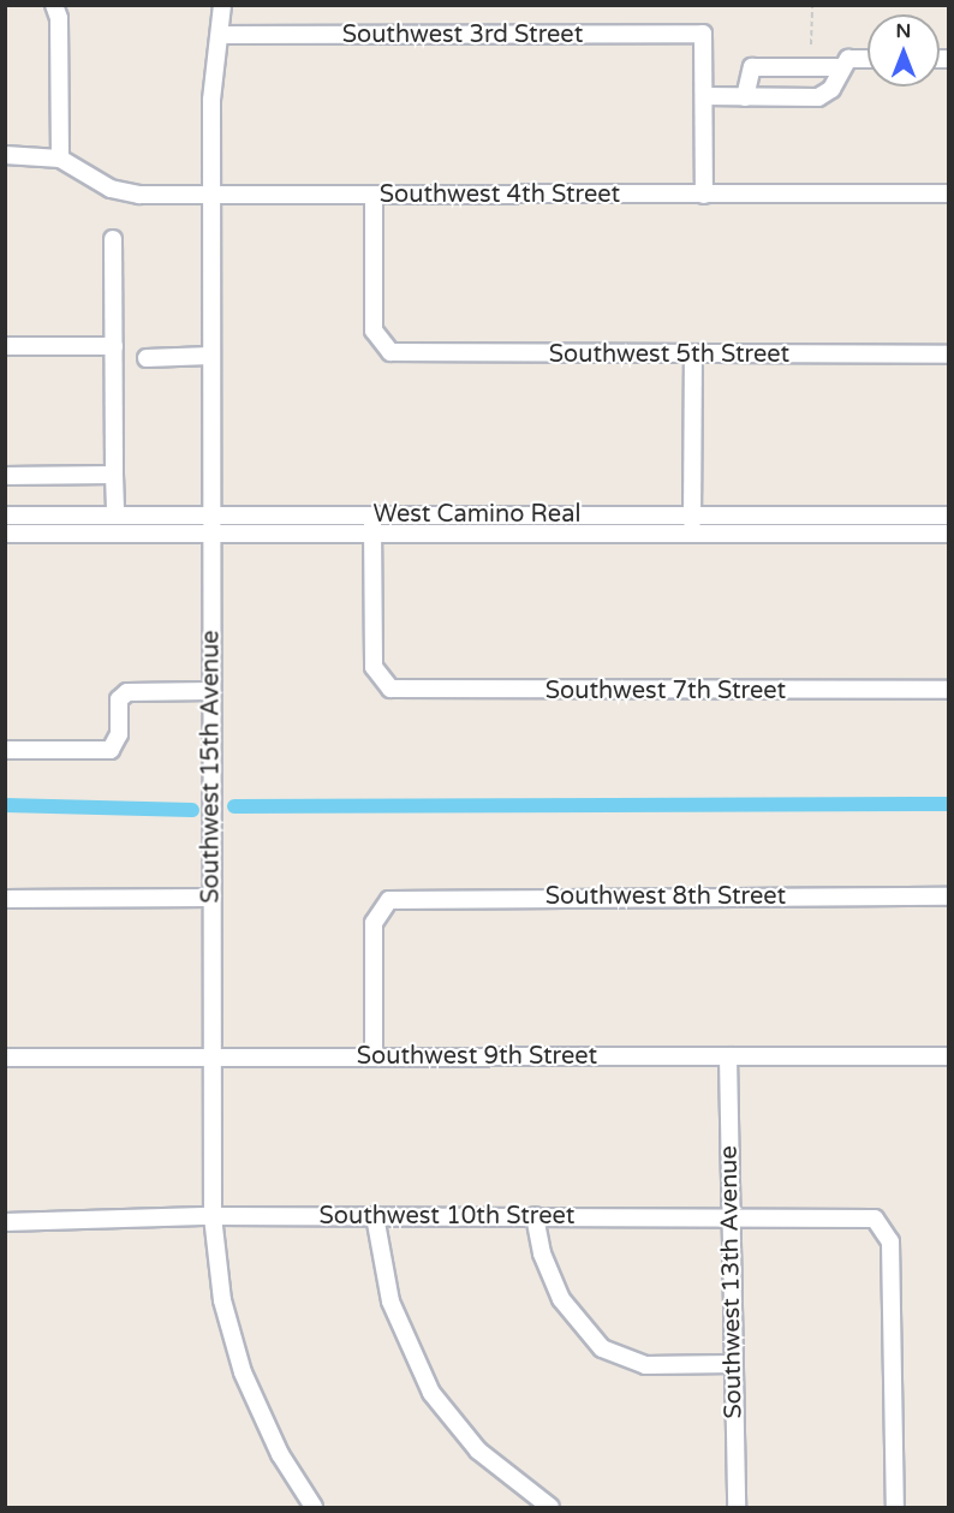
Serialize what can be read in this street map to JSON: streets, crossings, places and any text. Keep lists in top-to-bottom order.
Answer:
{
  "streets": {
    "street": [
      "Southwest 3rd Street",
      "Southwest 4th Street",
      "Southwest 5th Street",
      "West Camino Real",
      "Southwest 7th Street",
      "Southwest 15th Avenue",
      "Southwest 8th Street",
      "Southwest 9th Street",
      "Southwest 10th Street",
      "Southwest 13th Avenue"
    ]
  },
  "crossings": [
    ["Southwest 3rd Street", "Southwest 15th Avenue"],
    ["Southwest 4th Street", "Southwest 5th Street"],
    ["Southwest 4th Street", "Southwest 15th Avenue"],
    ["West Camino Real", "Southwest 7th Street"],
    ["West Camino Real", "Southwest 15th Avenue"],
    ["Southwest 15th Avenue", "Southwest 9th Street"],
    ["Southwest 15th Avenue", "Southwest 10th Street"],
    ["Southwest 8th Street", "Southwest 9th Street"],
    ["Southwest 9th Street", "Southwest 13th Avenue"],
    ["Southwest 10th Street", "Southwest 13th Avenue"]
  ],
  "north": "top"
}
